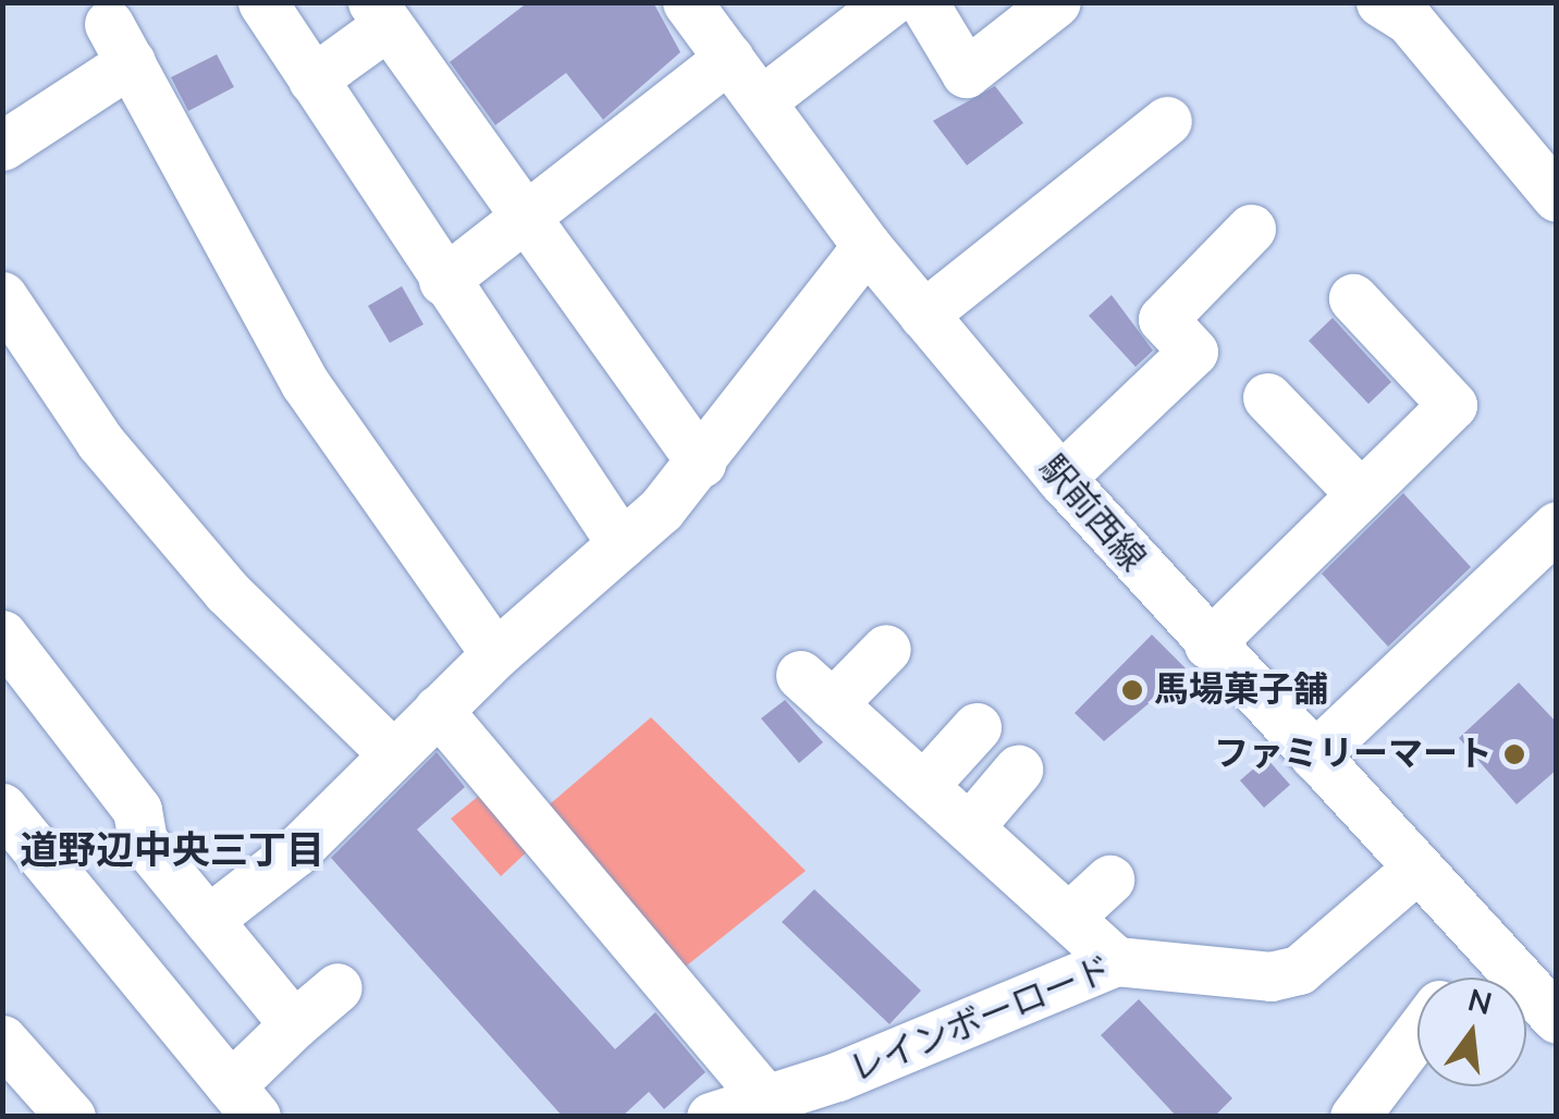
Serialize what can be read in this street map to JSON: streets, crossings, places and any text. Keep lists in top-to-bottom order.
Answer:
{
  "streets": {
    "street": ["駅前西線", "レインボーロード"]
  },
  "crossings": [
    ["駅前西線", "レインボーロード"]
  ],
  "districts": ["道野辺中央三丁目"],
  "places": ["馬場菓子舗", "ファミリーマート"],
  "north": "top"
}
